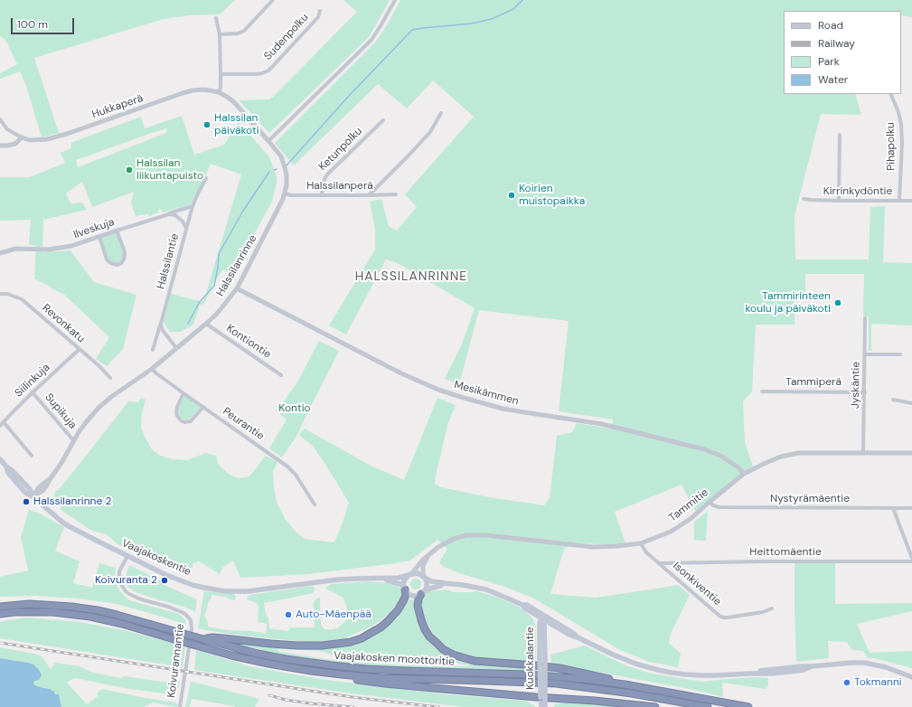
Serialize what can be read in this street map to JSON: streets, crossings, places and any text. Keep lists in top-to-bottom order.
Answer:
{
  "streets": {
    "highway": ["Vaajakosken moottoritie"],
    "main road": ["Vaajakoskentie", "Kuokkalantie"],
    "street": [
      "Sudenpolku",
      "Hukkaperä",
      "Pihapolku",
      "Ketunpolku",
      "Halssilanperä",
      "Kirrinkydöntie",
      "Ilveskuja",
      "Halssilantie",
      "Halssilanrinne",
      "Revonkatu",
      "Kontiontie",
      "Siilinkuja",
      "Tammiperä",
      "Jyskäntie",
      "Mesikämmen",
      "Supikuja",
      "Peurantie",
      "Nystyrämäentie",
      "Tammitie",
      "Heittomäentie",
      "Isonkiventie",
      "Koivurannantie"
    ]
  },
  "crossings": [
    ["Hukkaperä", "Halssilanrinne"],
    ["Pihapolku", "Kirrinkydöntie"],
    ["Ketunpolku", "Halssilanperä"],
    ["Halssilanperä", "Halssilanrinne"],
    ["Ilveskuja", "Halssilantie"],
    ["Halssilanrinne", "Kontiontie"],
    ["Halssilanrinne", "Mesikämmen"],
    ["Halssilanrinne", "Supikuja"],
    ["Halssilanrinne", "Peurantie"],
    ["Halssilanrinne", "Vaajakoskentie"],
    ["Revonkatu", "Siilinkuja"],
    ["Siilinkuja", "Supikuja"],
    ["Tammiperä", "Jyskäntie"],
    ["Jyskäntie", "Tammitie"],
    ["Mesikämmen", "Tammitie"],
    ["Nystyrämäentie", "Tammitie"],
    ["Tammitie", "Vaajakoskentie"],
    ["Tammitie", "Isonkiventie"],
    ["Heittomäentie", "Isonkiventie"],
    ["Vaajakoskentie", "Koivurannantie"]
  ],
  "districts": ["HALSSILANRINNE"],
  "parks": ["Kontio"],
  "places": [
    "Halssilan päiväkoti",
    "Halssilan liikuntapuisto",
    "Koirien muistopaikka",
    "Tammirinteen koulu ja päiväkoti",
    "Halssilanrinne 2",
    "Koivuranta 2",
    "Auto-Mäenpää",
    "Tokmanni"
  ],
  "legend": [
    "Road",
    "Railway",
    "Park",
    "Water"
  ],
  "scale_bar": "100 m"
}
